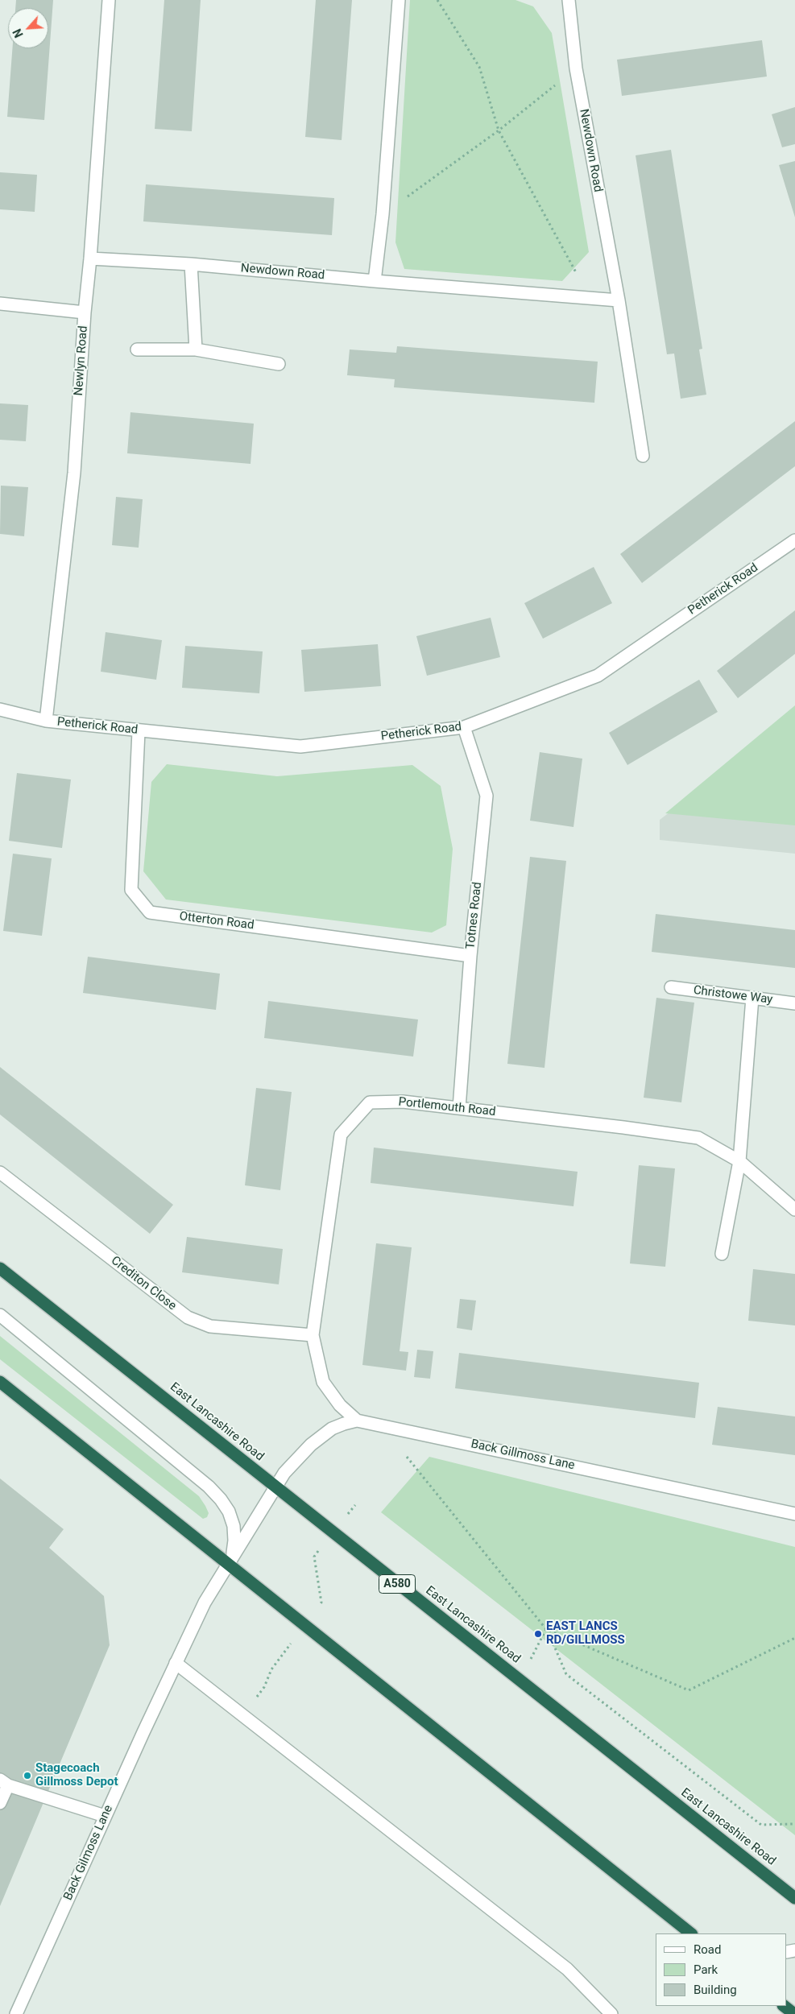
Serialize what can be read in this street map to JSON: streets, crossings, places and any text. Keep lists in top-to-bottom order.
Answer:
{
  "streets": {
    "highway": ["East Lancashire Road", "A580"],
    "street": [
      "Newdown Road",
      "Newlyn Road",
      "Petherick Road",
      "Totnes Road",
      "Otterton Road",
      "Christowe Way",
      "Portlemouth Road",
      "Crediton Close",
      "Back Gillmoss Lane",
      "Back Gilmoss Lane"
    ]
  },
  "crossings": [
    ["Newdown Road", "Newlyn Road"],
    ["Newlyn Road", "Petherick Road"],
    ["Petherick Road", "Totnes Road"],
    ["Petherick Road", "Otterton Road"],
    ["Totnes Road", "Otterton Road"],
    ["Totnes Road", "Portlemouth Road"],
    ["Portlemouth Road", "Crediton Close"],
    ["Portlemouth Road", "Back Gillmoss Lane"],
    ["East Lancashire Road", "Back Gillmoss Lane"],
    ["Back Gillmoss Lane", "Back Gilmoss Lane"]
  ],
  "places": ["EAST LANCS RD/GILLMOSS", "Stagecoach Gillmoss Depot"],
  "legend": ["Road", "Park", "Building"],
  "north": "bottom left"
}
